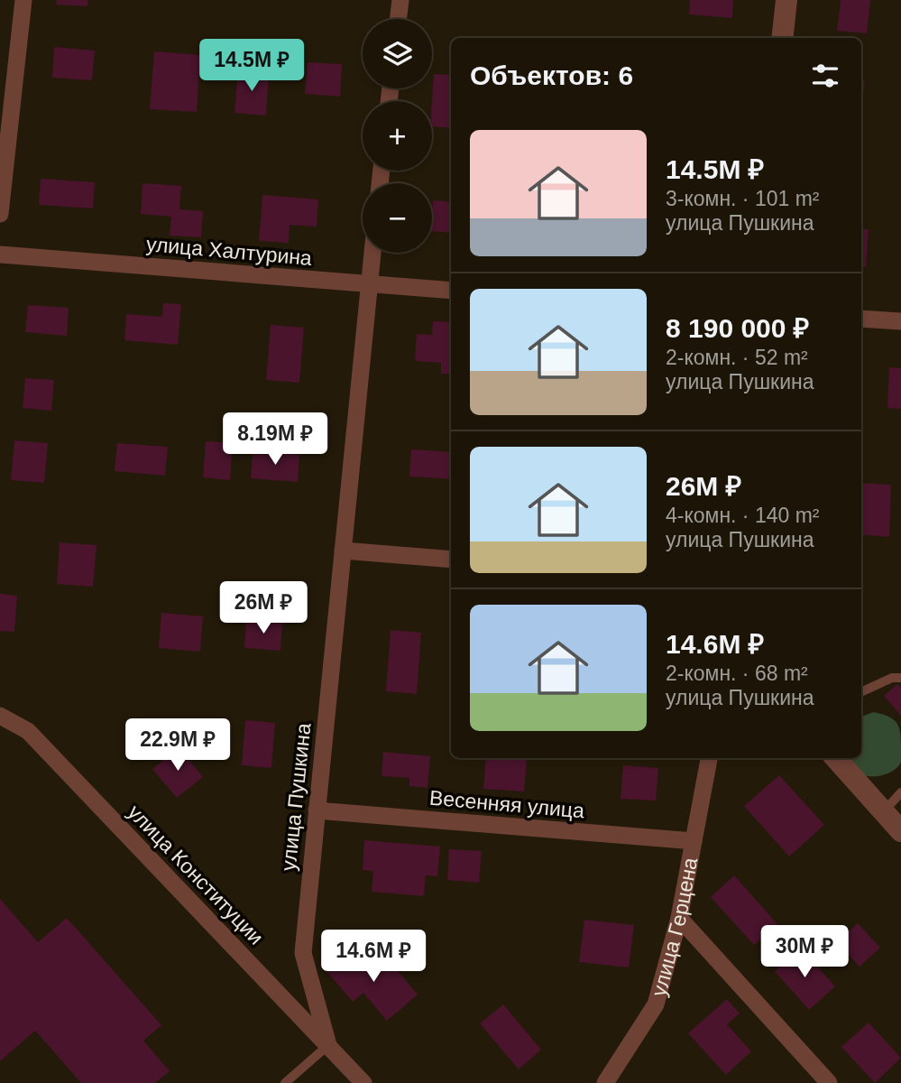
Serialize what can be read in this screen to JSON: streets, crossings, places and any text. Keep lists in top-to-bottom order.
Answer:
{
  "streets": {
    "street": [
      "улица Халтурина",
      "улица Пушкина",
      "Весенняя улица",
      "улица Конституции",
      "улица Герцена"
    ]
  },
  "crossings": [
    ["улица Халтурина", "улица Пушкина"],
    ["улица Пушкина", "Весенняя улица"],
    ["улица Пушкина", "улица Конституции"],
    ["Весенняя улица", "улица Герцена"]
  ],
  "page": {
    "map_buttons": ["+", "−"],
    "heading": "Объектов: 6",
    "price": [
      "14.5M ₽",
      "8.19M ₽",
      "26M ₽",
      "22.9M ₽",
      "30M ₽",
      "14.6M ₽"
    ],
    "list": [
      {
        "name": "14.5M ₽",
        "note": "3-комн. · 101 m² · улица Пушкина"
      },
      {
        "name": "8 190 000 ₽",
        "note": "2-комн. · 52 m² · улица Пушкина"
      },
      {
        "name": "26M ₽",
        "note": "4-комн. · 140 m² · улица Пушкина"
      },
      {
        "name": "14.6M ₽",
        "note": "2-комн. · 68 m² · улица Пушкина"
      }
    ]
  }
}
